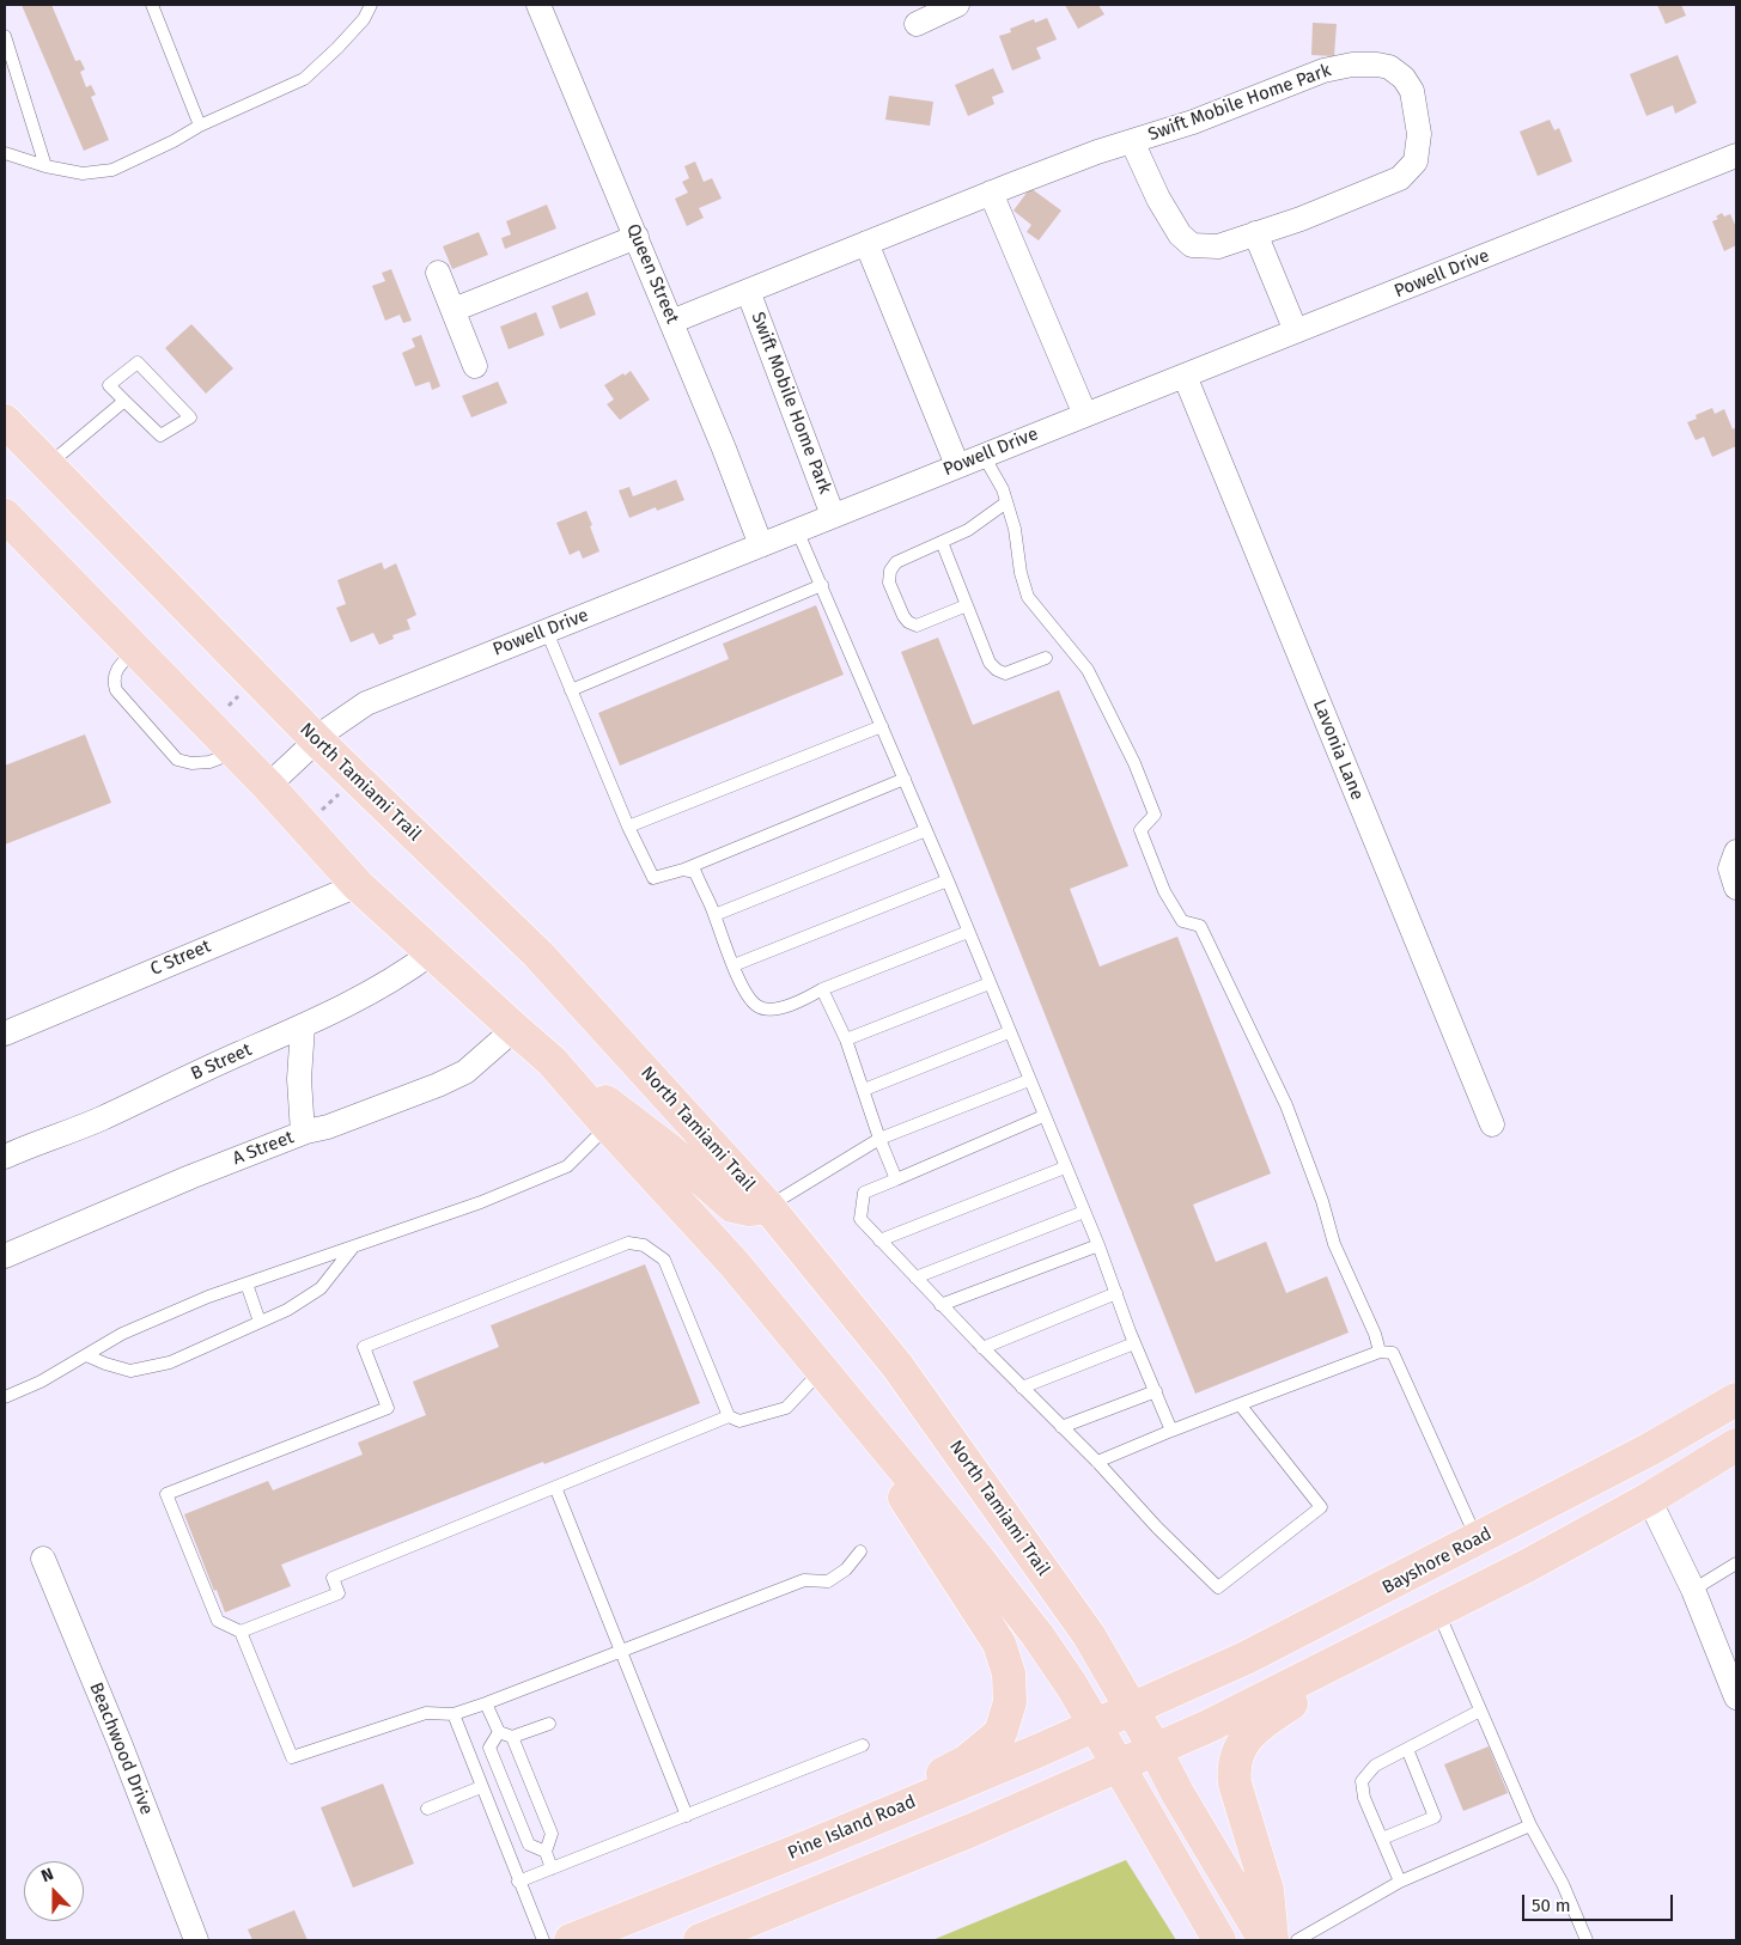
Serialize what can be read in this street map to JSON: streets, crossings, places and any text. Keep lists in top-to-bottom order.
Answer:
{
  "streets": {
    "main road": ["North Tamiami Trail", "Bayshore Road", "Pine Island Road"],
    "street": [
      "Swift Mobile Home Park",
      "Queen Street",
      "Powell Drive",
      "Lavonia Lane",
      "C Street",
      "B Street",
      "A Street",
      "Beachwood Drive"
    ]
  },
  "crossings": [
    ["Swift Mobile Home Park", "Queen Street"],
    ["Swift Mobile Home Park", "Powell Drive"],
    ["Queen Street", "Powell Drive"],
    ["Powell Drive", "Lavonia Lane"],
    ["Powell Drive", "North Tamiami Trail"],
    ["North Tamiami Trail", "Bayshore Road"],
    ["North Tamiami Trail", "Pine Island Road"],
    ["Bayshore Road", "Pine Island Road"]
  ],
  "scale_bar": "50 m",
  "north": "top"
}
